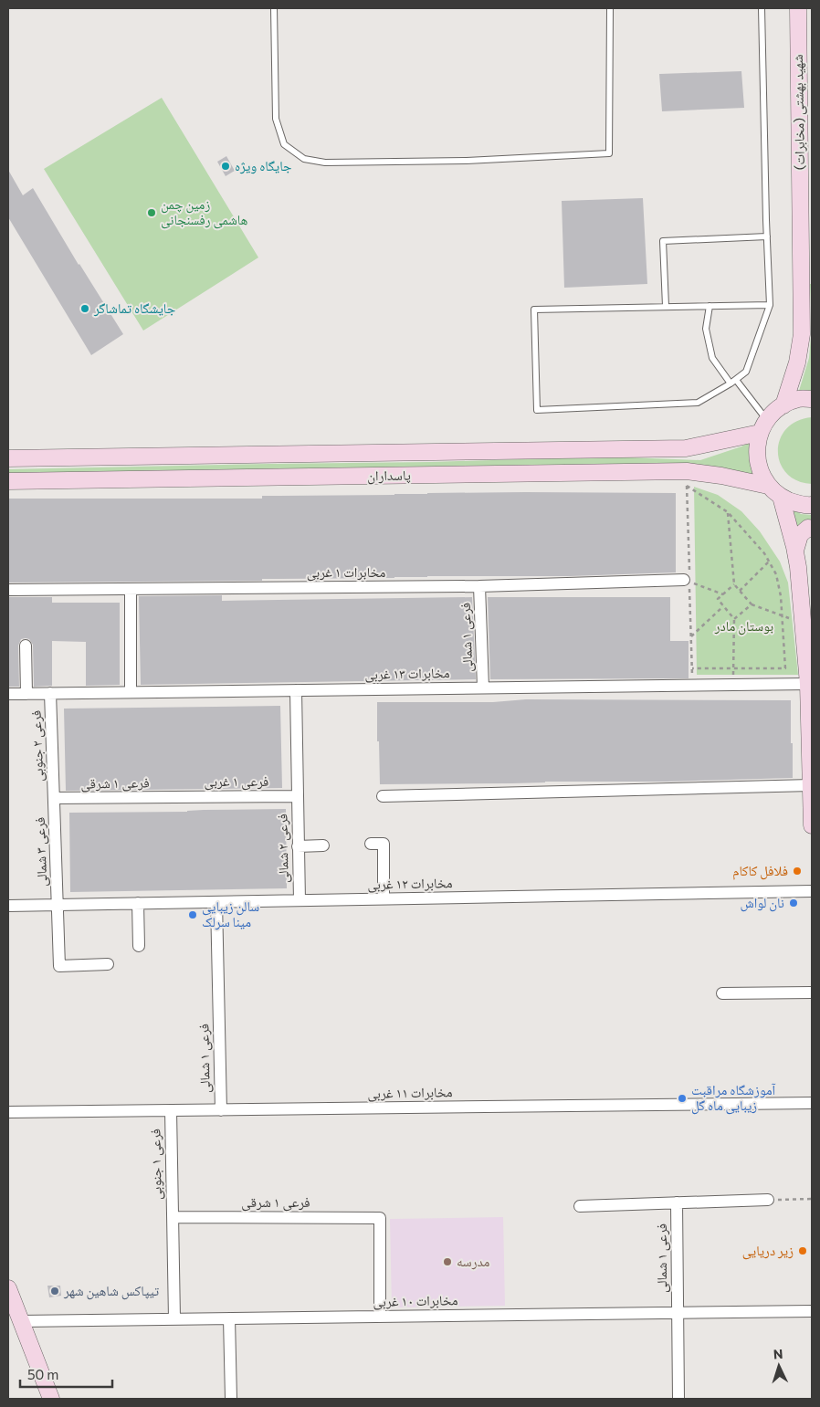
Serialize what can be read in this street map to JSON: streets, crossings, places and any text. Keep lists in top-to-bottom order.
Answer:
{
  "streets": {
    "main road": ["شهید بهشتی (مخابرات)", "پاسداران"],
    "street": [
      "مخابرات ۱ غربی",
      "فرعی ۱ شمالی",
      "مخابرات ۱۳ غربی",
      "فرعی ۲ جنوبی",
      "فرعی ۱ غربی",
      "فرعی ۱ شرقی",
      "فرعی ۲ شمالی",
      "فرعی ۳ شمالی",
      "مخابرات ۱۲ غربی",
      "مخابرات ۱۱ غربی",
      "فرعی ۱ جنوبی",
      "مخابرات ۱۰ غربی"
    ]
  },
  "crossings": [
    ["مخابرات ۱ غربی", "فرعی ۱ شمالی"],
    ["فرعی ۱ شمالی", "مخابرات ۱۳ غربی"],
    ["فرعی ۱ شمالی", "مخابرات ۱۲ غربی"],
    ["فرعی ۱ شمالی", "مخابرات ۱۱ غربی"],
    ["فرعی ۱ شمالی", "مخابرات ۱۰ غربی"],
    ["مخابرات ۱۳ غربی", "فرعی ۲ جنوبی"],
    ["فرعی ۲ جنوبی", "فرعی ۱ شرقی"],
    ["فرعی ۲ جنوبی", "فرعی ۳ شمالی"],
    ["فرعی ۱ غربی", "فرعی ۱ شرقی"],
    ["فرعی ۱ غربی", "فرعی ۲ شمالی"],
    ["فرعی ۱ شرقی", "فرعی ۳ شمالی"],
    ["فرعی ۱ شرقی", "فرعی ۱ جنوبی"],
    ["فرعی ۱ شرقی", "مخابرات ۱۰ غربی"],
    ["فرعی ۲ شمالی", "مخابرات ۱۲ غربی"],
    ["فرعی ۳ شمالی", "مخابرات ۱۲ غربی"],
    ["مخابرات ۱۱ غربی", "فرعی ۱ جنوبی"]
  ],
  "parks": ["بوستان مادر"],
  "places": [
    "جایگاه ویژه",
    "زمین چمن هاشمی رفسنجانی",
    "جایشگاه تماشاگر",
    "فلافل کاکام",
    "نان لواش",
    "سالن زیبایی مینا سرلک",
    "آموزشگاه مراقبت زیبایی ماه گل",
    "زیر دریایی",
    "مدرسه",
    "تیپاکس شاهین شهر"
  ],
  "scale_bar": "50 m",
  "north": "top"
}
